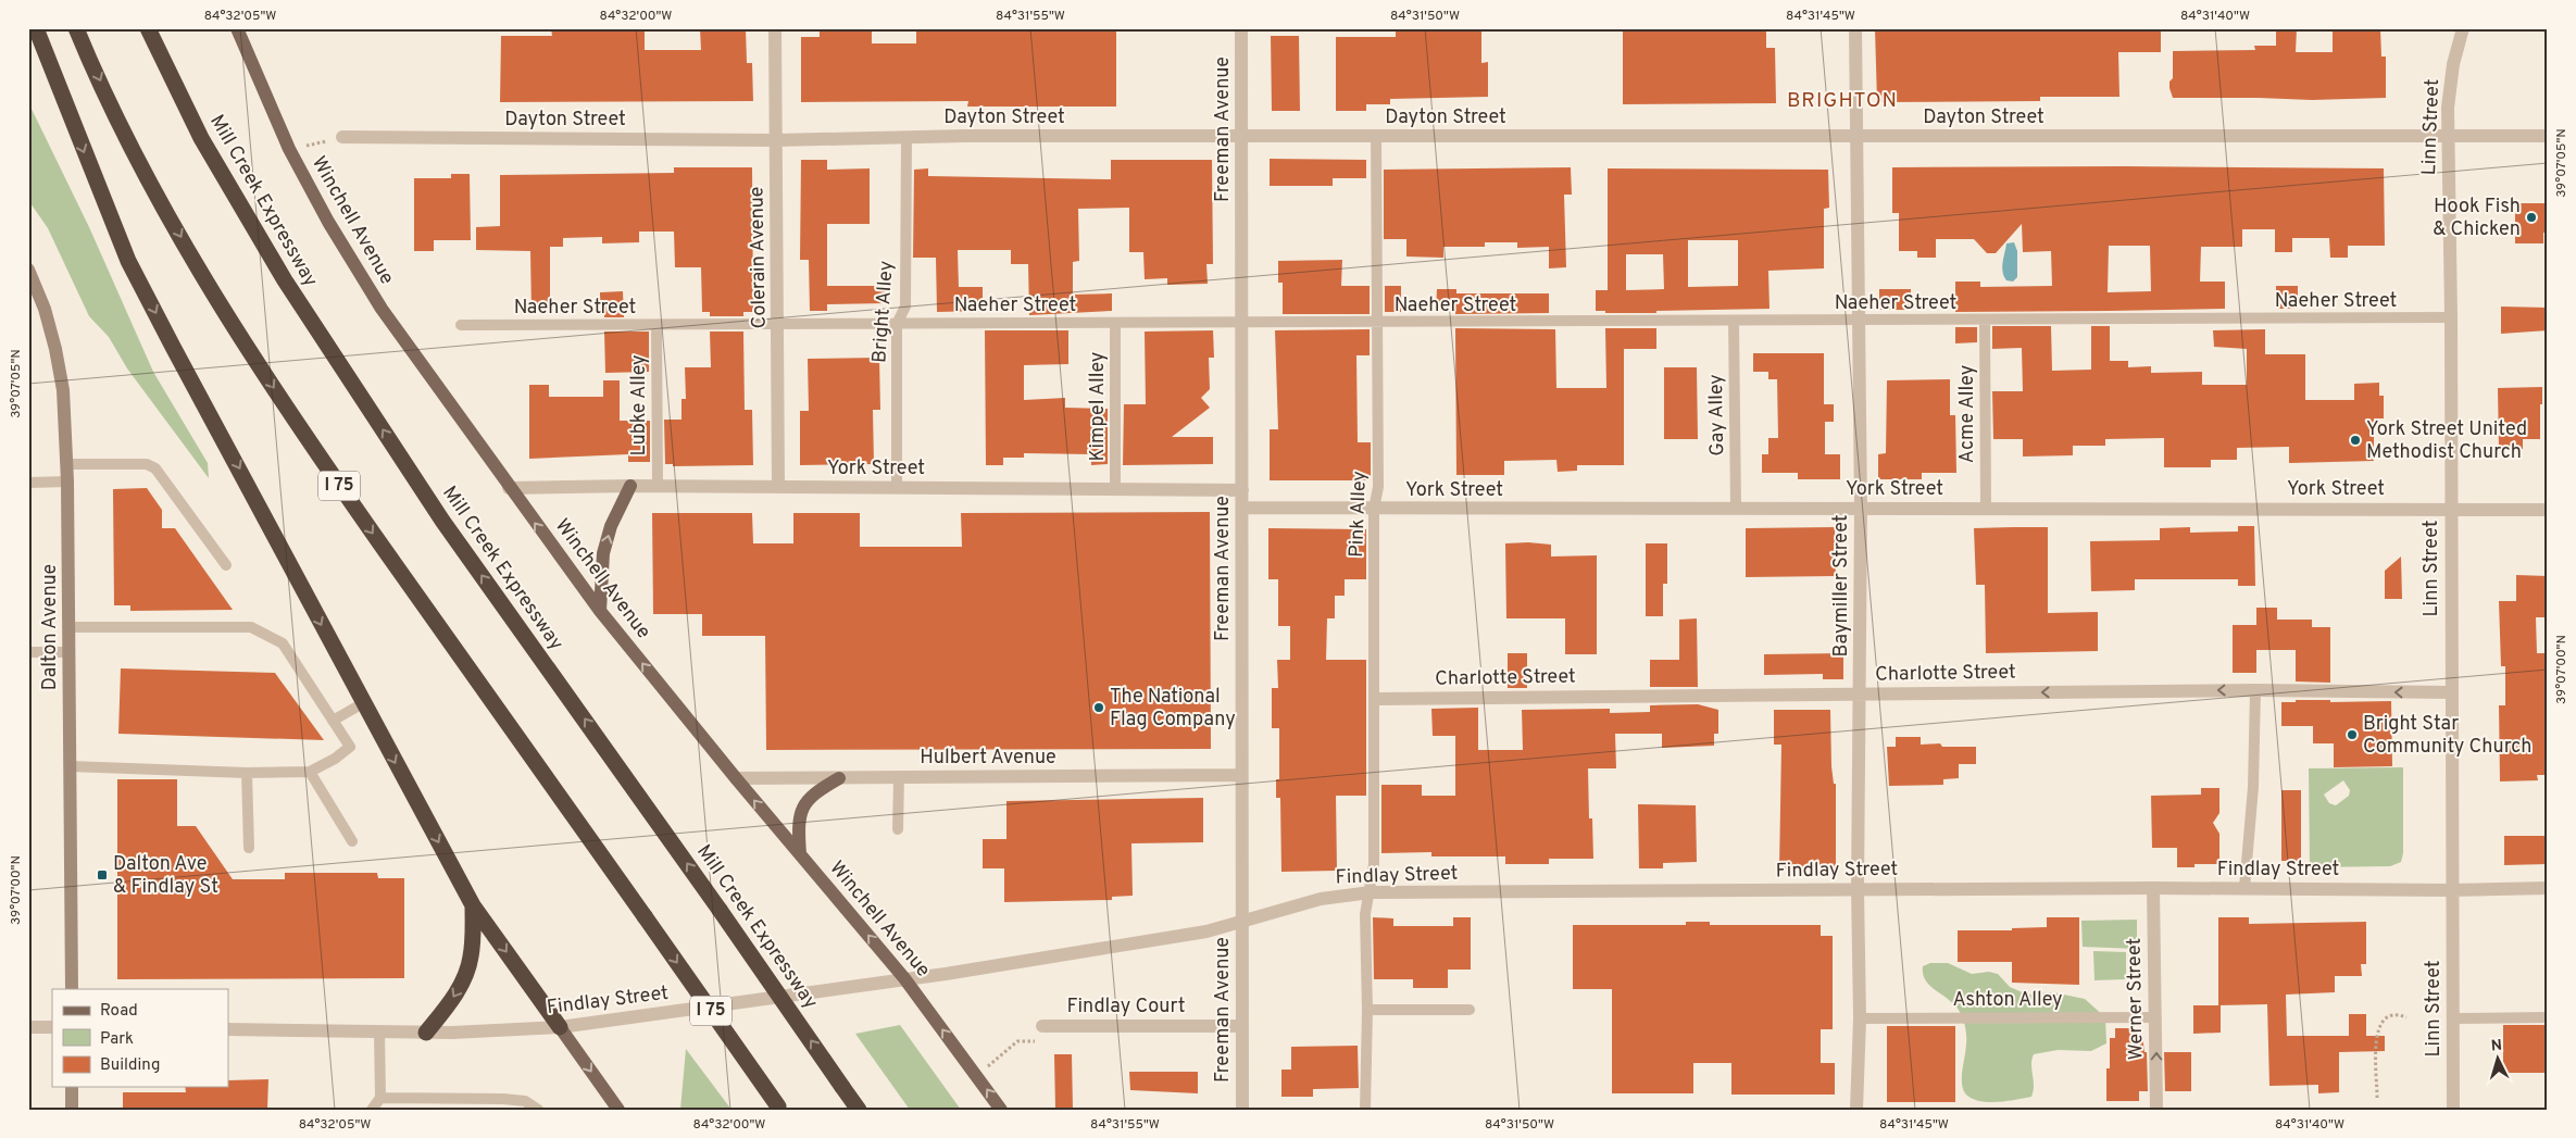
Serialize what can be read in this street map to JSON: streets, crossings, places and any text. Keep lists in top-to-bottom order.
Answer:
{
  "streets": {
    "highway": ["Mill Creek Expressway", "I 75"],
    "main road": ["Winchell Avenue", "Dalton Avenue"],
    "street": [
      "Dayton Street",
      "Linn Street",
      "Freeman Avenue",
      "Colerain Avenue",
      "York Street",
      "Baymiller Street",
      "Charlotte Street",
      "Hulbert Avenue",
      "Findlay Street",
      "Werner Street",
      "Findlay Court"
    ],
    "lane": [
      "Naeher Street",
      "Bright Alley",
      "Lubke Alley",
      "Kimpel Alley",
      "Acme Alley",
      "Gay Alley",
      "Pink Alley",
      "Ashton Alley"
    ]
  },
  "crossings": [
    ["Dayton Street", "Linn Street"],
    ["Dayton Street", "Freeman Avenue"],
    ["Dayton Street", "Colerain Avenue"],
    ["Dayton Street", "Bright Alley"],
    ["Dayton Street", "Pink Alley"],
    ["Dayton Street", "Baymiller Street"],
    ["Linn Street", "Naeher Street"],
    ["Linn Street", "York Street"],
    ["Linn Street", "Charlotte Street"],
    ["Linn Street", "Findlay Street"],
    ["Freeman Avenue", "Naeher Street"],
    ["Freeman Avenue", "York Street"],
    ["Freeman Avenue", "Hulbert Avenue"],
    ["Freeman Avenue", "Findlay Street"],
    ["Freeman Avenue", "Findlay Court"],
    ["Winchell Avenue", "York Street"],
    ["Winchell Avenue", "Hulbert Avenue"],
    ["Winchell Avenue", "Findlay Street"],
    ["Colerain Avenue", "Naeher Street"],
    ["Colerain Avenue", "York Street"],
    ["Naeher Street", "Bright Alley"],
    ["Naeher Street", "Lubke Alley"],
    ["Naeher Street", "Kimpel Alley"],
    ["Naeher Street", "Acme Alley"],
    ["Naeher Street", "Gay Alley"],
    ["Naeher Street", "Pink Alley"],
    ["Naeher Street", "Baymiller Street"],
    ["Bright Alley", "York Street"],
    ["Lubke Alley", "York Street"],
    ["Kimpel Alley", "York Street"],
    ["Acme Alley", "York Street"],
    ["Gay Alley", "York Street"],
    ["York Street", "Pink Alley"],
    ["York Street", "Baymiller Street"],
    ["Pink Alley", "Charlotte Street"],
    ["Pink Alley", "Findlay Street"],
    ["Baymiller Street", "Charlotte Street"],
    ["Baymiller Street", "Findlay Street"],
    ["Baymiller Street", "Ashton Alley"],
    ["Findlay Street", "Werner Street"],
    ["Werner Street", "Ashton Alley"]
  ],
  "one_way": ["Winchell Avenue", "Charlotte Street", "Werner Street"],
  "districts": ["BRIGHTON"],
  "places": {
    "other": [
      "Hook Fish & Chicken",
      "York Street United Methodist Church",
      "The National Flag Company",
      "Bright Star Community Church"
    ],
    "transit": ["Dalton Ave & Findlay St"]
  },
  "legend": ["Road", "Park", "Building"],
  "north": "top",
  "coordinates": [
    "84°32'05\"W",
    "84°32'00\"W",
    "84°31'55\"W",
    "84°31'50\"W",
    "84°31'45\"W",
    "84°31'40\"W",
    "39°07'05\"N",
    "39°07'00\"N"
  ]
}
